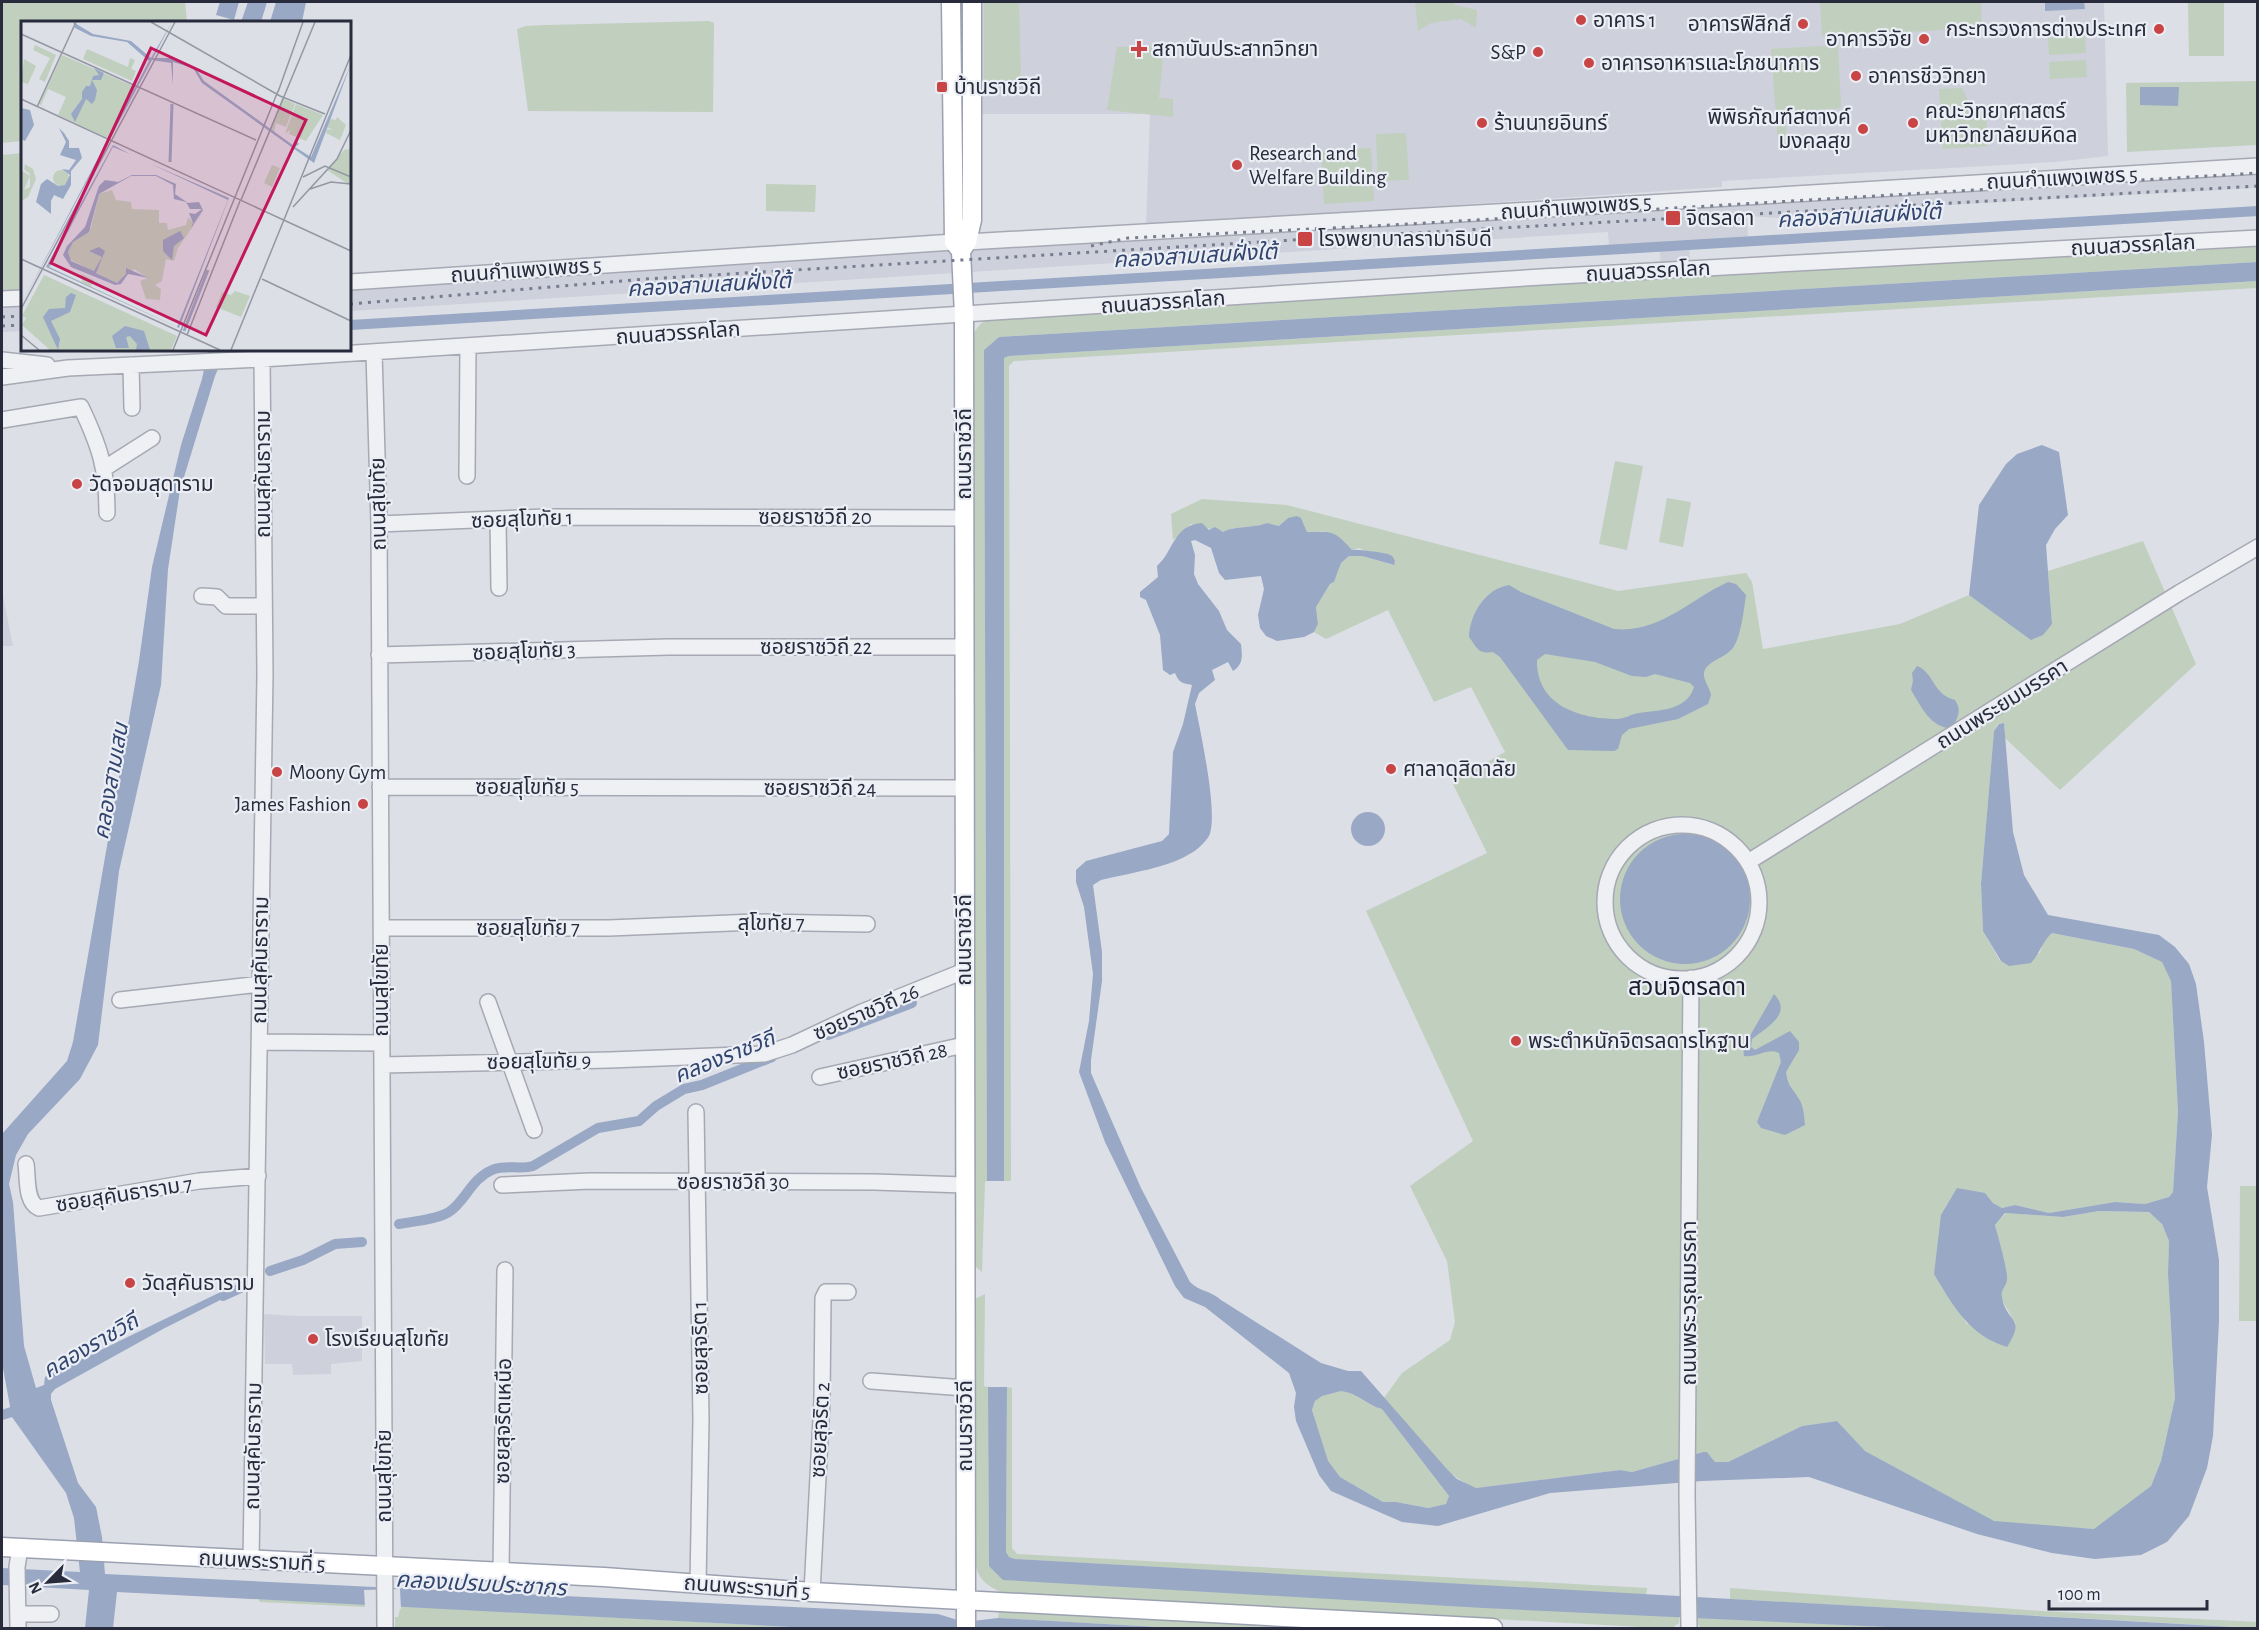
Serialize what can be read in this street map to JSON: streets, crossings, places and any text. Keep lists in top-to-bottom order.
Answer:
{
  "streets": {
    "main road": ["ถนนราชวิถี", "ถนนพระรามที่ 5"],
    "street": [
      "ถนนกำแพงเพชร 5",
      "ถนนสวรรคโลก",
      "ถนนสุคันธาราม",
      "ถนนสุโขทัย",
      "ซอยราชวิถี 20",
      "ซอยสุโขทัย 1",
      "ซอยราชวิถี 22",
      "ซอยสุโขทัย 3",
      "ถนนพระยมมรรคา",
      "ซอยสุโขทัย 5",
      "ซอยราชวิถี 24",
      "สุโขทัย 7",
      "ซอยสุโขทัย 7",
      "ซอยราชวิถี 26",
      "ซอยสุโขทัย 9",
      "ซอยราชวิถี 28",
      "ซอยราชวิถี 30",
      "ซอยสุคันธาราม 7",
      "ถนนพระวรุณมรรคา",
      "ซอยสุจริต 1",
      "ซอยสุจริตเหนือ",
      "ซอยสุจริต 2"
    ]
  },
  "crossings": [
    ["ถนนกำแพงเพชร 5", "ถนนราชวิถี"],
    ["ถนนสวรรคโลก", "ถนนราชวิถี"],
    ["ถนนสวรรคโลก", "ถนนสุคันธาราม"],
    ["ถนนสวรรคโลก", "ถนนสุโขทัย"],
    ["ถนนราชวิถี", "ซอยราชวิถี 20"],
    ["ถนนราชวิถี", "ซอยราชวิถี 22"],
    ["ถนนราชวิถี", "ซอยราชวิถี 24"],
    ["ถนนราชวิถี", "ซอยราชวิถี 26"],
    ["ถนนราชวิถี", "ซอยราชวิถี 28"],
    ["ถนนราชวิถี", "ซอยราชวิถี 30"],
    ["ถนนราชวิถี", "ถนนพระรามที่ 5"],
    ["ถนนสุคันธาราม", "ซอยสุคันธาราม 7"],
    ["ถนนสุคันธาราม", "ถนนพระรามที่ 5"],
    ["ถนนสุโขทัย", "ซอยสุโขทัย 1"],
    ["ถนนสุโขทัย", "ซอยสุโขทัย 3"],
    ["ถนนสุโขทัย", "ซอยสุโขทัย 5"],
    ["ถนนสุโขทัย", "ซอยสุโขทัย 7"],
    ["ถนนสุโขทัย", "ซอยสุโขทัย 9"],
    ["ถนนสุโขทัย", "ถนนพระรามที่ 5"],
    ["ซอยราชวิถี 20", "ซอยสุโขทัย 1"],
    ["ซอยราชวิถี 22", "ซอยสุโขทัย 3"],
    ["ถนนพระยมมรรคา", "ถนนพระวรุณมรรคา"],
    ["ซอยสุโขทัย 5", "ซอยราชวิถี 24"],
    ["สุโขทัย 7", "ซอยสุโขทัย 7"],
    ["ซอยราชวิถี 26", "ซอยสุโขทัย 9"],
    ["ซอยราชวิถี 30", "ซอยสุจริต 1"],
    ["ซอยสุจริต 1", "ถนนพระรามที่ 5"],
    ["ซอยสุจริตเหนือ", "ถนนพระรามที่ 5"],
    ["ซอยสุจริต 2", "ถนนพระรามที่ 5"]
  ],
  "districts": ["สวนจิตรลดา"],
  "water": [
    "คลองสามเสนฝั่งใต้",
    "คลองสามเสน",
    "คลองราชวิถี",
    "คลองเปรมประชากร"
  ],
  "places": {
    "other": [
      "อาคาร 1",
      "อาคารฟิสิกส์",
      "กระทรวงการต่างประเทศ",
      "อาคารวิจัย",
      "S&P",
      "อาคารอาหารและโภชนาการ",
      "อาคารชีววิทยา",
      "ร้านนายอินทร์",
      "คณะวิทยาศาสตร์ มหาวิทยาลัยมหิดล",
      "พิพิธภัณฑ์สตางค์ มงคลสุข",
      "Research and Welfare Building",
      "วัดจอมสุดาราม",
      "ศาลาดุสิดาลัย",
      "Moony Gym",
      "James Fashion",
      "พระตำหนักจิตรลดารโหฐาน",
      "วัดสุคันธาราม",
      "โรงเรียนสุโขทัย"
    ],
    "health": ["สถาบันประสาทวิทยา"],
    "transit": ["บ้านราชวิถี", "จิตรลดา", "โรงพยาบาลรามาธิบดี"]
  },
  "scale_bar": "100 m",
  "north": "bottom left"
}
